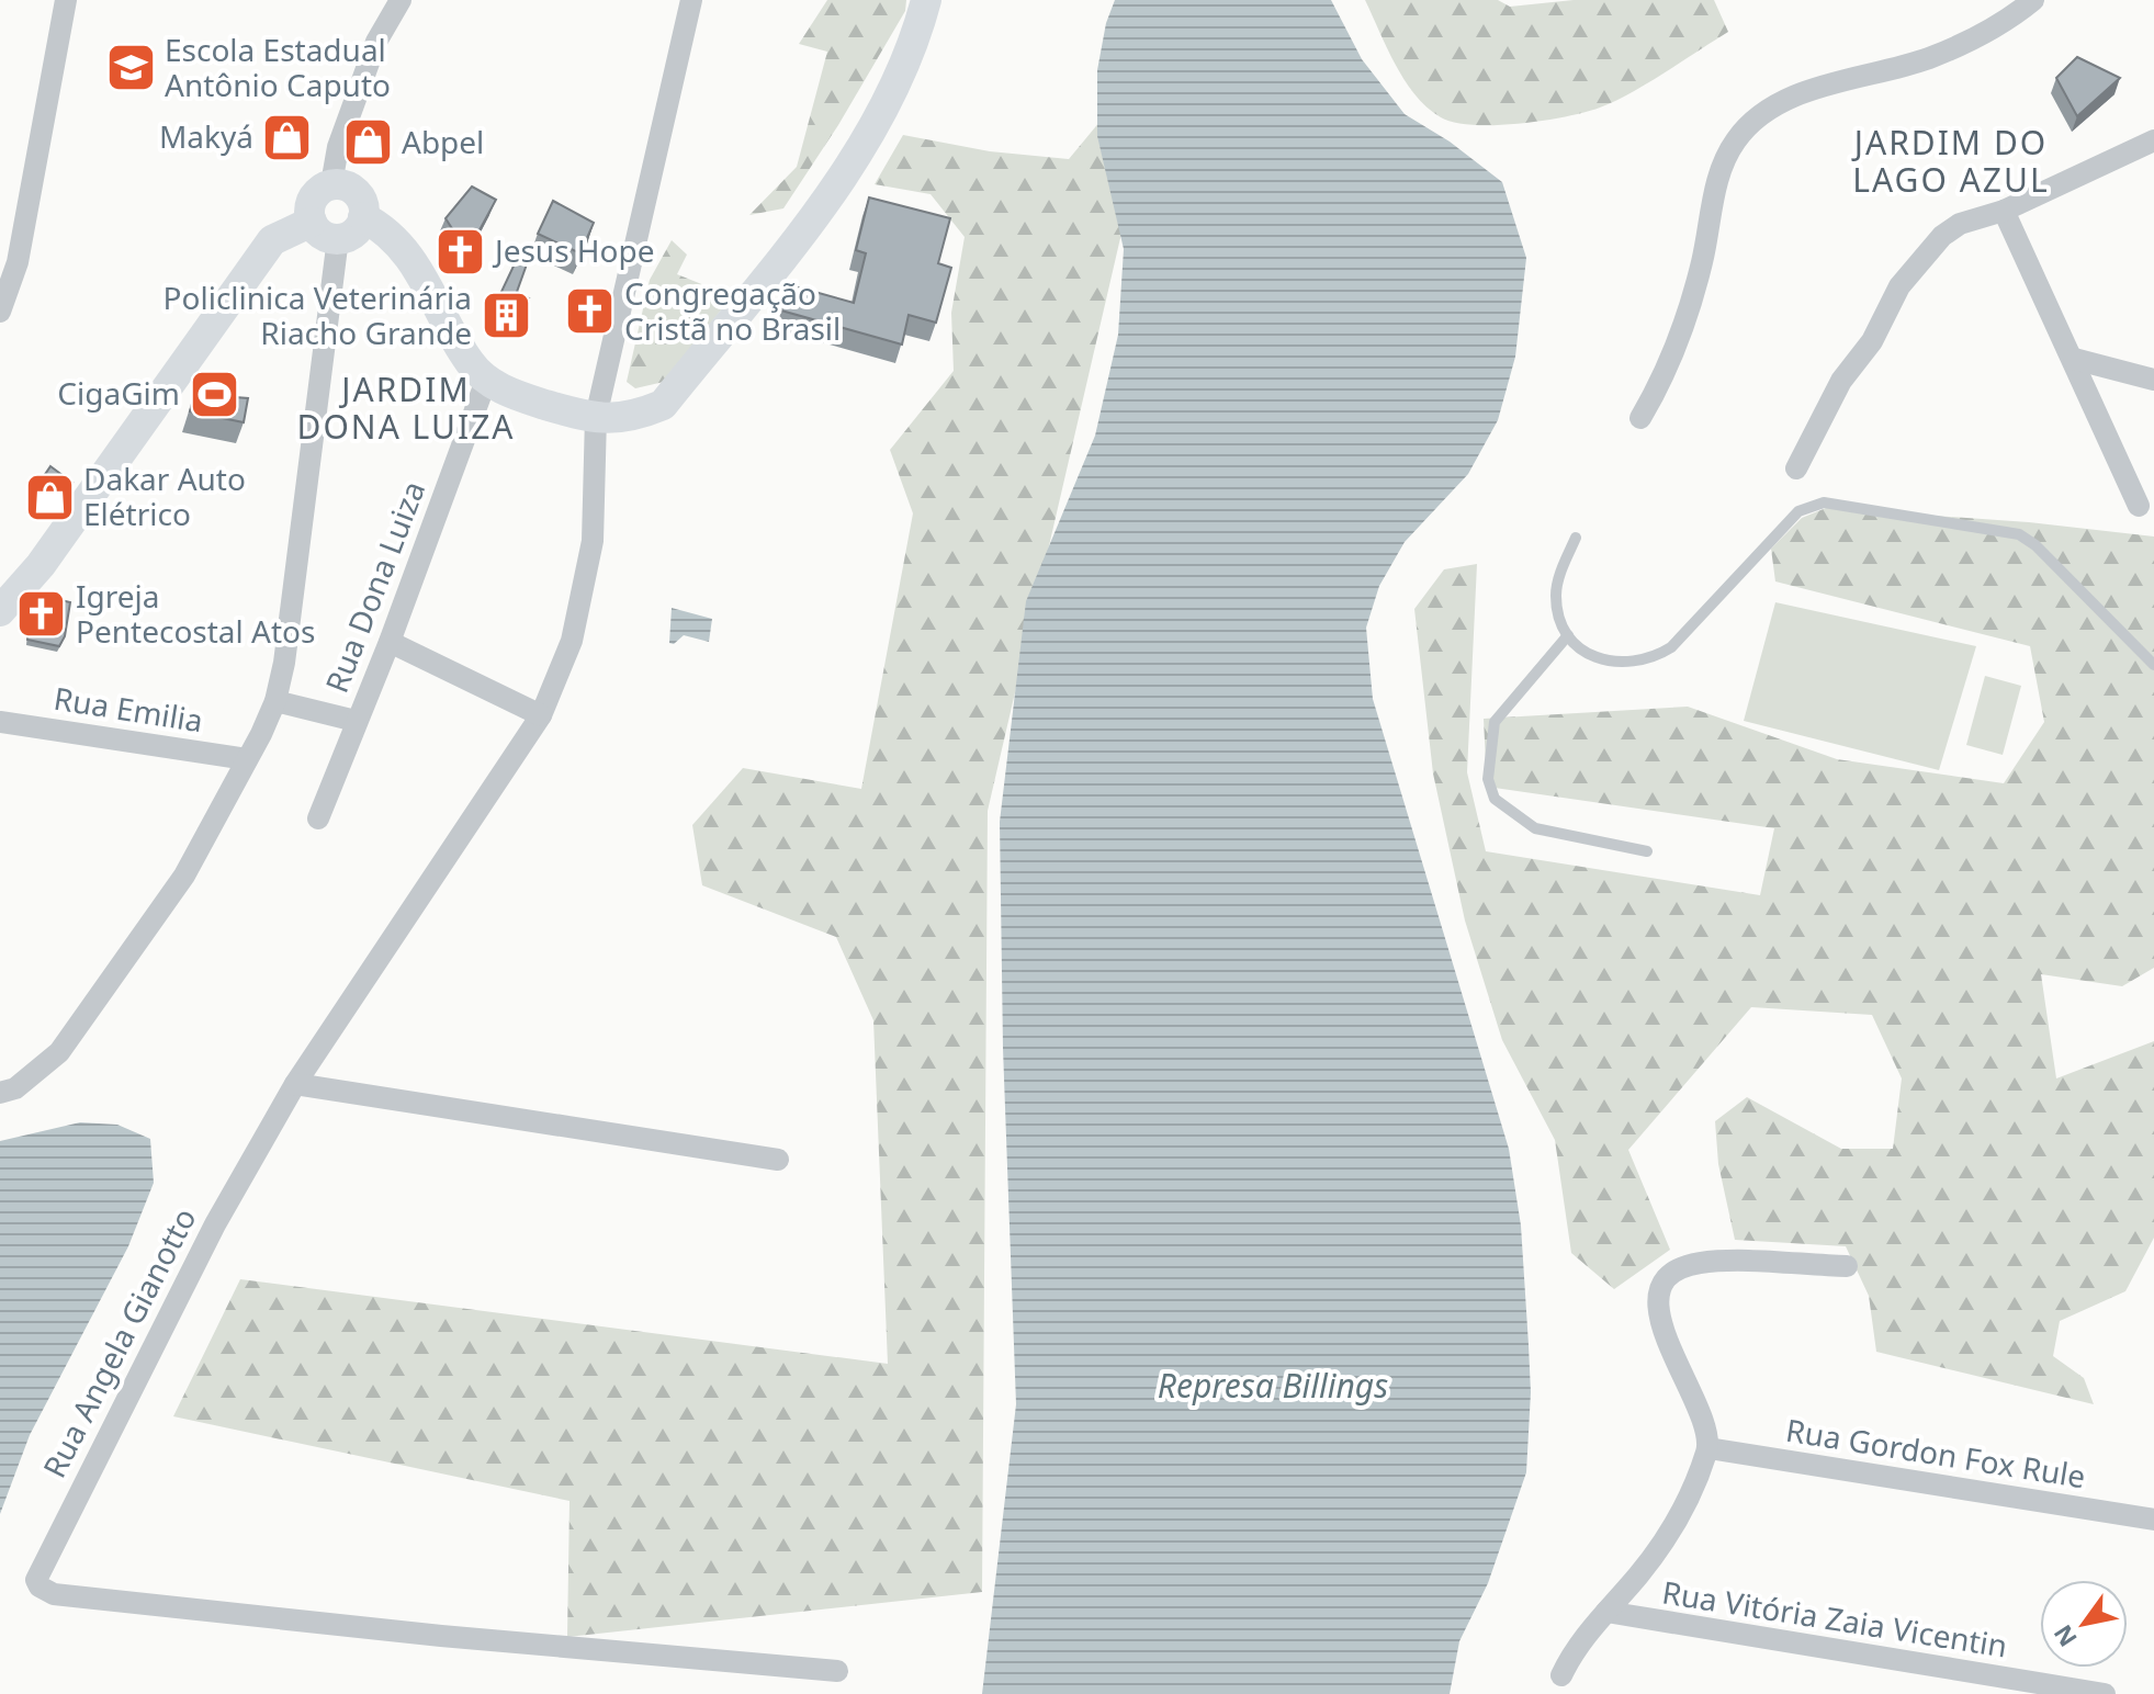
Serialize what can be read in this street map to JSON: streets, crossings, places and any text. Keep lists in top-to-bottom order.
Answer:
{
  "streets": {
    "street": [
      "Rua Dona Luiza",
      "Rua Emilia",
      "Rua Angela Gianotto",
      "Rua Gordon Fox Rule",
      "Rua Vitória Zaia Vicentin"
    ]
  },
  "districts": ["JARDIM DO LAGO AZUL", "JARDIM DONA LUIZA"],
  "water": ["Represa Billings"],
  "places": {
    "school or university": ["Escola Estadual Antônio Caputo"],
    "shop": ["Makyá", "Abpel", "Dakar Auto Elétrico"],
    "church": ["Jesus Hope", "Congregação Cristã no Brasil", "Igreja Pentecostal Atos"],
    "building": ["Policlinica Veterinária Riacho Grande"],
    "sports": ["CigaGim"]
  },
  "north": "bottom left"
}
